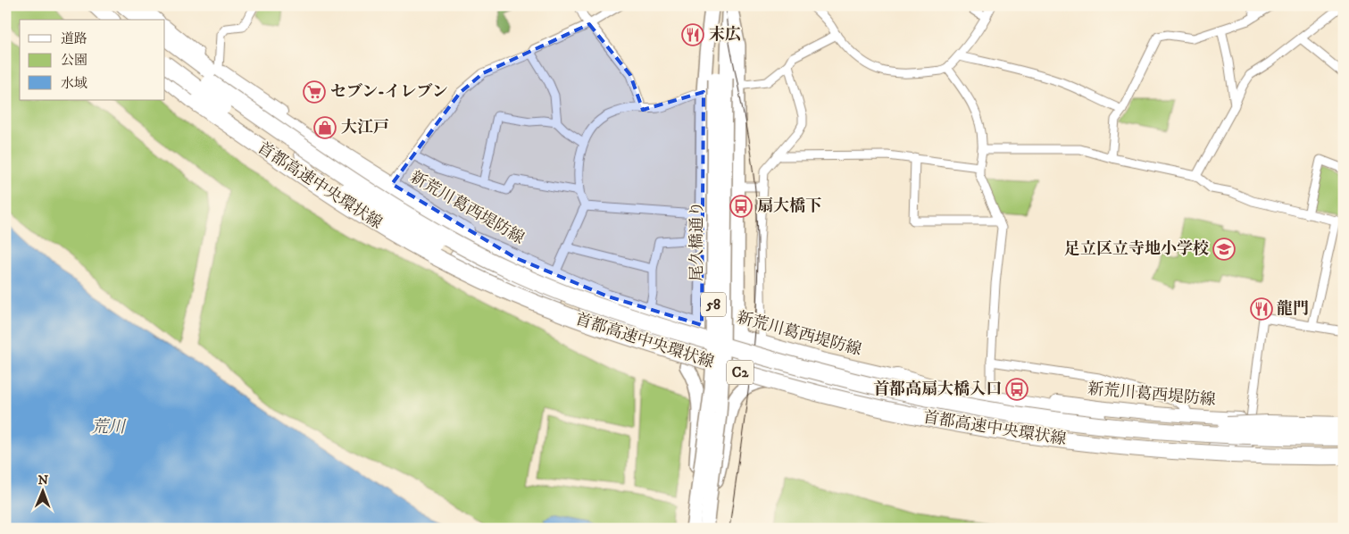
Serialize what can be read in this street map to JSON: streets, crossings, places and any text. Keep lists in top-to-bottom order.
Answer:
{
  "streets": {
    "highway": ["首都高速中央環状線", "C2"],
    "main road": ["新荒川葛西堤防線", "尾久橋通り", "58"]
  },
  "water": ["荒川"],
  "places": {
    "restaurant": ["末広", "龍門"],
    "supermarket": ["セブン-イレブン"],
    "shop": ["大江戸"],
    "bus stop": ["扇大橋下", "首都高扇大橋入口"],
    "school or university": ["足立区立寺地小学校"]
  },
  "legend": ["道路", "公園", "水域"],
  "north": "top"
}
